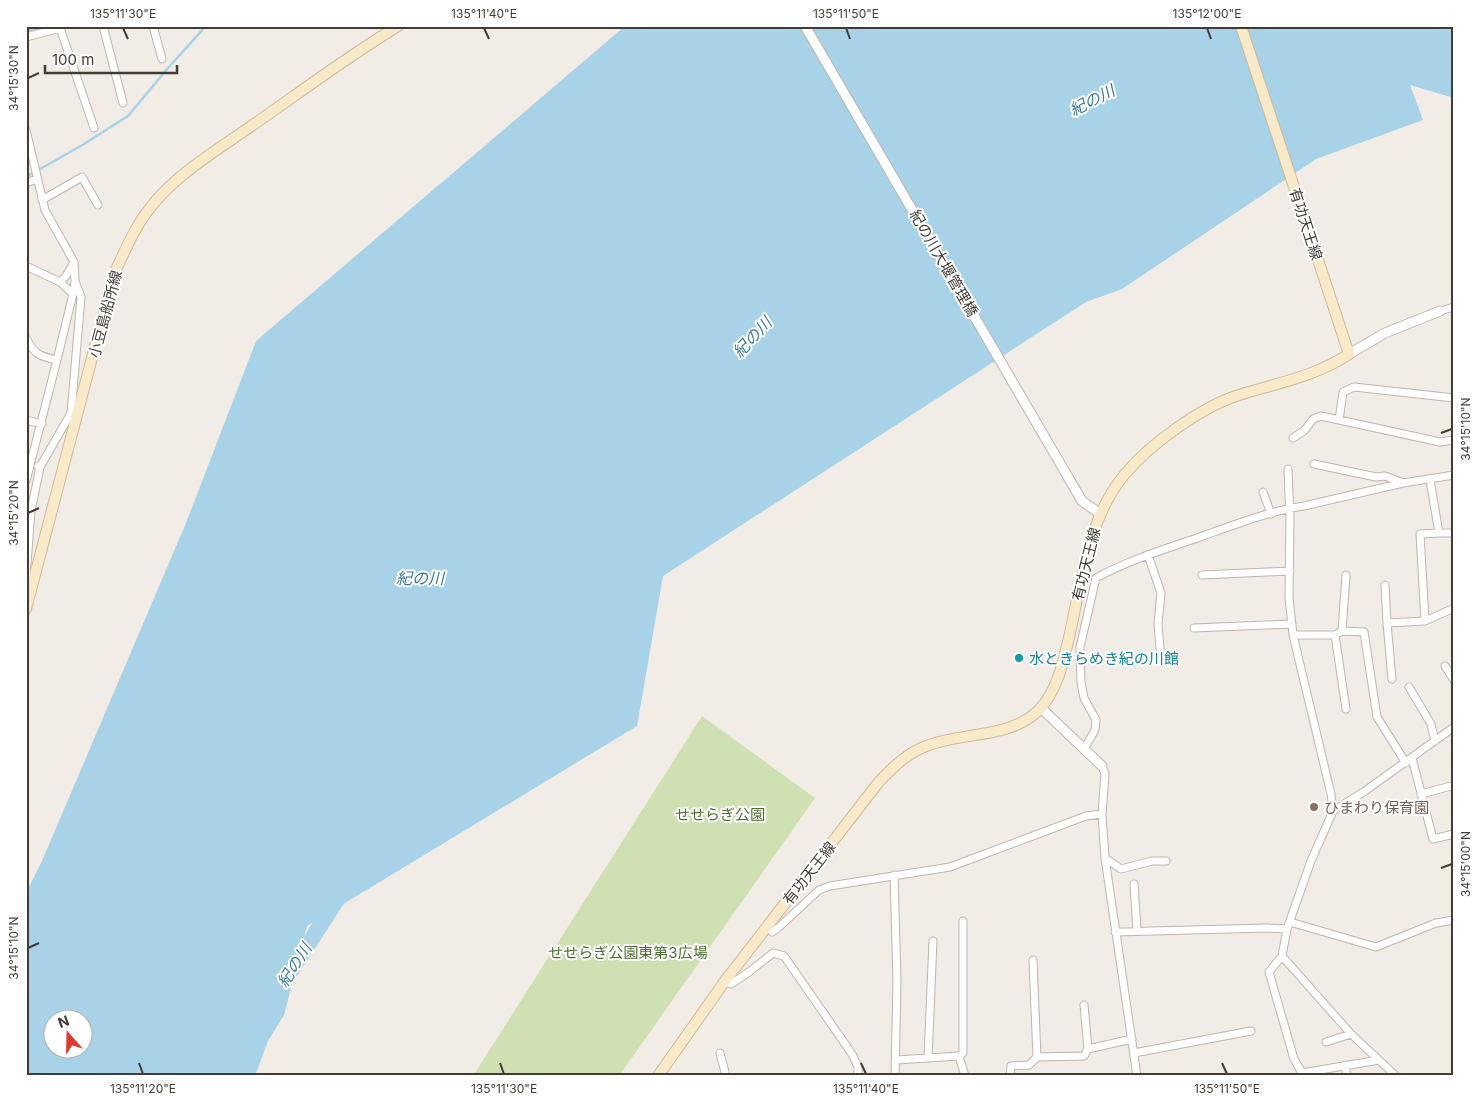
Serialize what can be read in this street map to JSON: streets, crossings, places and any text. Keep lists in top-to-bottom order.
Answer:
{
  "streets": {
    "main road": ["有功天王線", "小豆島船所線"],
    "street": ["紀の川大堰管理橋"]
  },
  "crossings": [
    ["有功天王線", "紀の川大堰管理橋"]
  ],
  "water": ["紀の川"],
  "parks": ["せせらぎ公園", "せせらぎ公園東第3広場"],
  "places": ["水ときらめき紀の川館", "ひまわり保育園"],
  "scale_bar": "100 m",
  "north": "top",
  "coordinates": [
    "135°11'30\"E",
    "135°11'40\"E",
    "135°11'50\"E",
    "135°12'00\"E",
    "34°15'30\"N",
    "34°15'10\"N",
    "34°15'20\"N",
    "34°15'00\"N",
    "135°11'20\"E"
  ]
}
